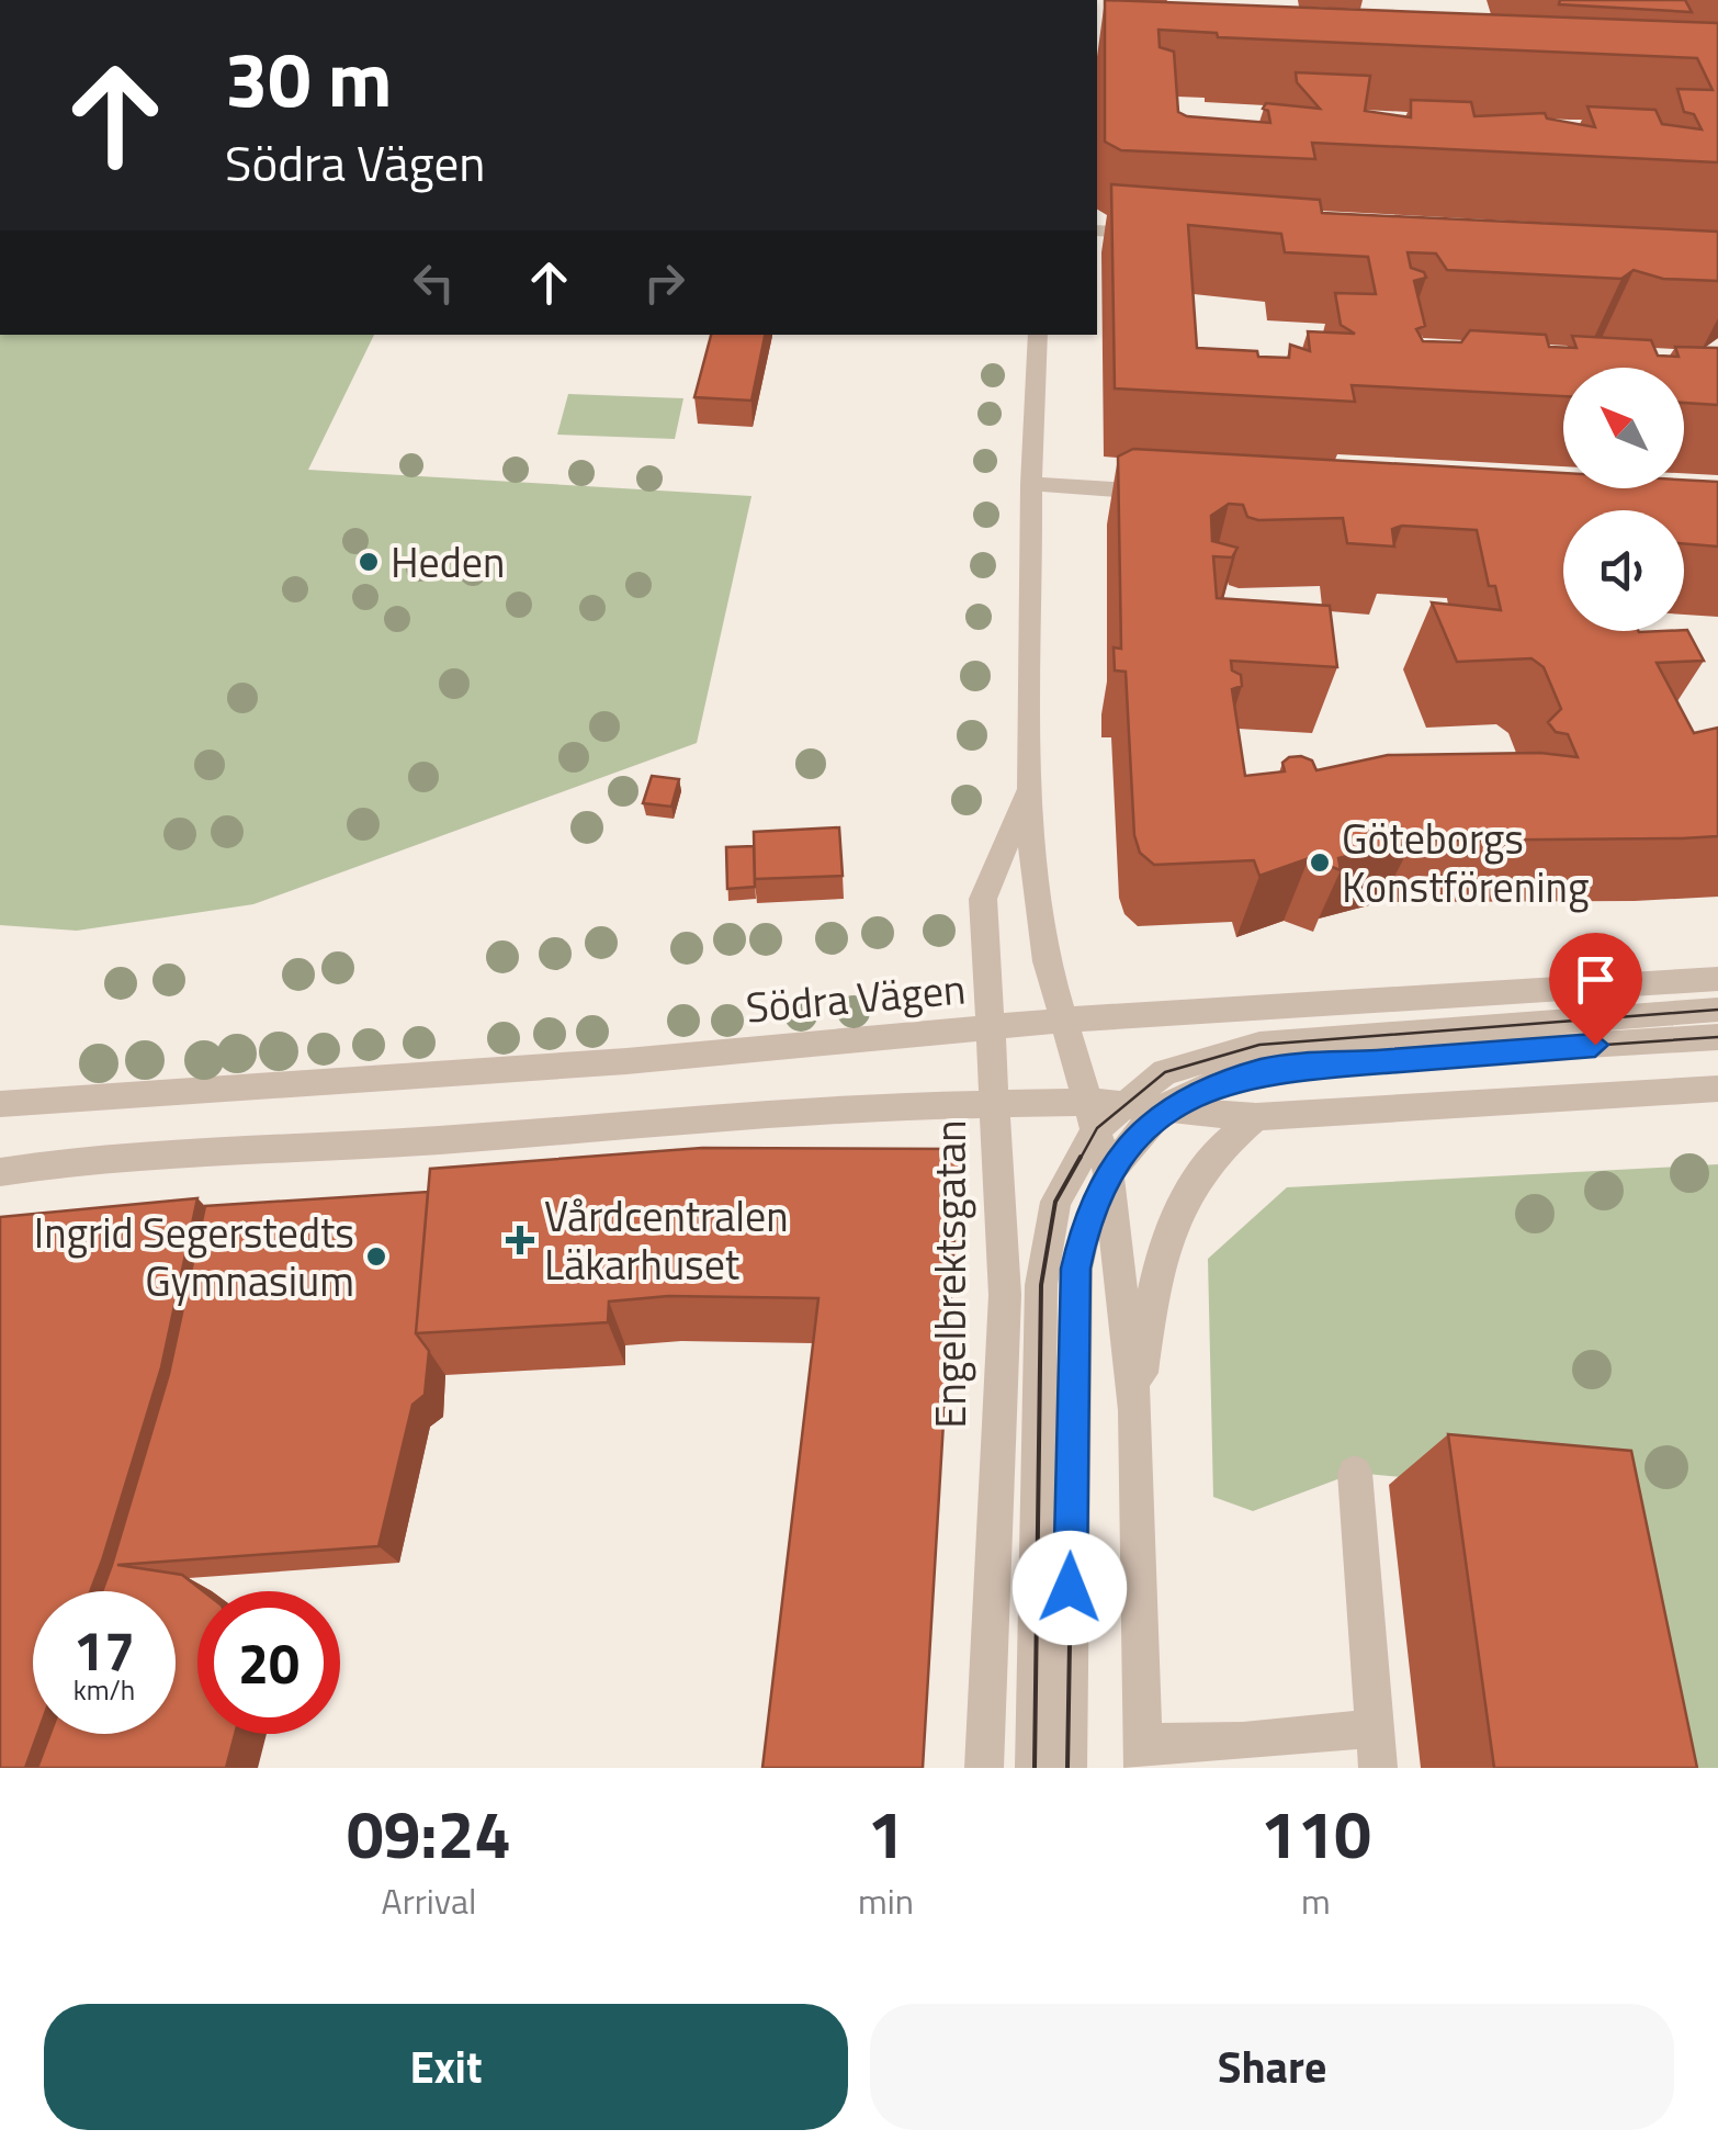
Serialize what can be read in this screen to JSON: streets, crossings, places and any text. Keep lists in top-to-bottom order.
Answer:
{
  "streets": {
    "street": ["Södra Vägen", "Engelbrektsgatan"]
  },
  "crossings": [
    ["Södra Vägen", "Engelbrektsgatan"]
  ],
  "places": {
    "other": ["Heden", "Göteborgs Konstförening", "Ingrid Segerstedts Gymnasium"],
    "health": ["Vårdcentralen Läkarhuset"]
  },
  "north": "top left",
  "page": {
    "turn": ["30 m", "Södra Vägen"],
    "speed": "17 km/h",
    "limit": "20",
    "eta": [
      "09:24",
      "Arrival",
      "1",
      "min",
      "110",
      "m"
    ],
    "buttons": ["Exit", "Share"]
  }
}
